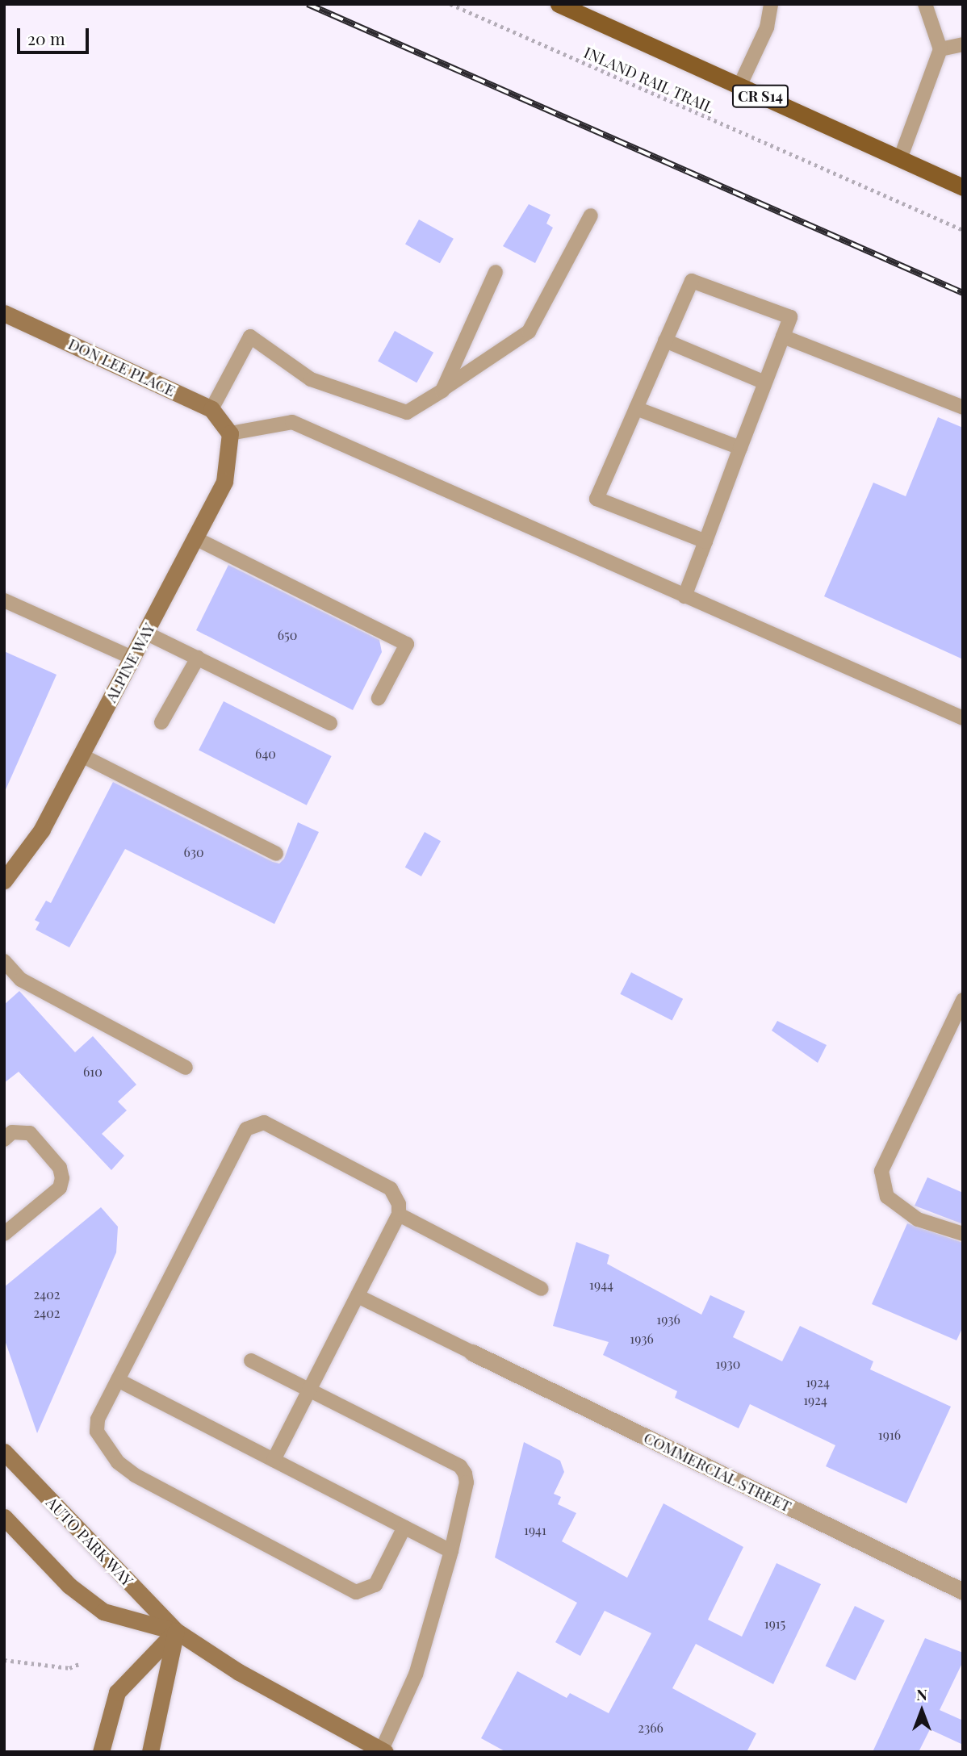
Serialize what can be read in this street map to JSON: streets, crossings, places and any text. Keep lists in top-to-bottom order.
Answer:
{
  "streets": {
    "main road": [
      "CR S14",
      "DON LEE PLACE",
      "ALPINE WAY",
      "AUTO PARK WAY"
    ],
    "street": ["COMMERCIAL STREET"],
    "path": ["INLAND RAIL TRAIL"]
  },
  "crossings": [
    ["DON LEE PLACE", "ALPINE WAY"]
  ],
  "house_numbers": [
    "650",
    "640",
    "630",
    "610",
    "1944",
    "2402",
    "2402",
    "1936",
    "1936",
    "1930",
    "1924",
    "1924",
    "1916",
    "1941",
    "1915",
    "2366"
  ],
  "scale_bar": "20 m",
  "north": "top"
}
